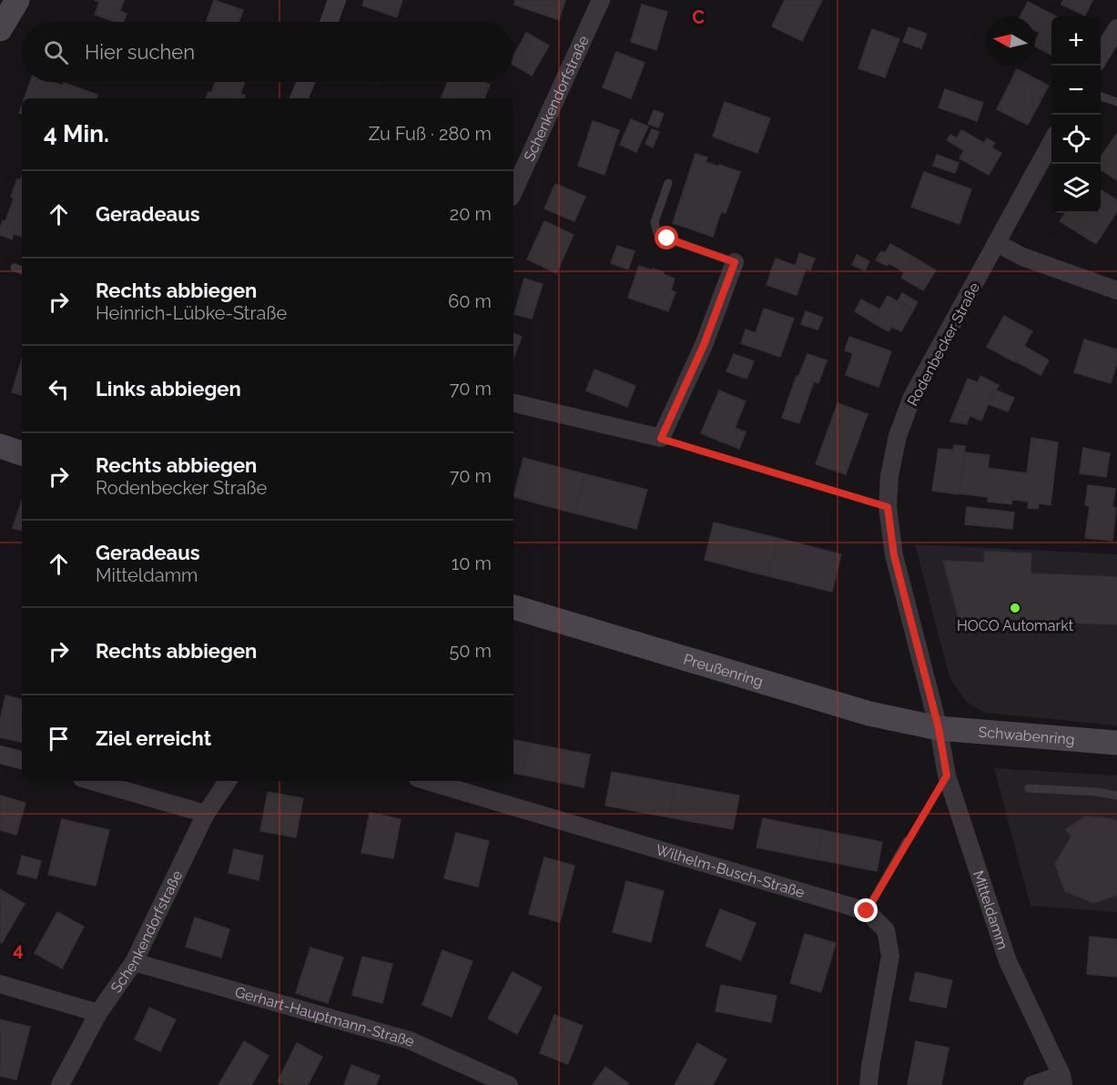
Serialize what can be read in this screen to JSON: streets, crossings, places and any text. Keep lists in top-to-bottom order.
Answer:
{
  "streets": {
    "street": [
      "Schenkendorfstraße",
      "Rodenbecker Straße",
      "Preußenring",
      "Schwabenring",
      "Wilhelm-Busch-Straße",
      "Mitteldamm",
      "Gerhart-Hauptmann-Straße"
    ]
  },
  "crossings": [
    ["Schenkendorfstraße", "Gerhart-Hauptmann-Straße"],
    ["Rodenbecker Straße", "Preußenring"],
    ["Rodenbecker Straße", "Schwabenring"],
    ["Rodenbecker Straße", "Mitteldamm"],
    ["Preußenring", "Schwabenring"],
    ["Preußenring", "Mitteldamm"],
    ["Schwabenring", "Mitteldamm"]
  ],
  "places": ["HOCO Automarkt"],
  "north": "left",
  "page": {
    "map_buttons": ["+", "−"],
    "search": "Hier suchen",
    "heading": ["4 Min.", "Zu Fuß · 280 m"],
    "list": [
      ["Geradeaus", "20 m"],
      ["Rechts abbiegen", "Heinrich-Lübke-Straße", "60 m"],
      ["Links abbiegen", "70 m"],
      ["Rechts abbiegen", "Rodenbecker Straße", "70 m"],
      ["Geradeaus", "Mitteldamm", "10 m"],
      ["Rechts abbiegen", "50 m"],
      "Ziel erreicht"
    ]
  },
  "grid": {
    "columns": ["C"],
    "rows": ["4"]
  }
}
